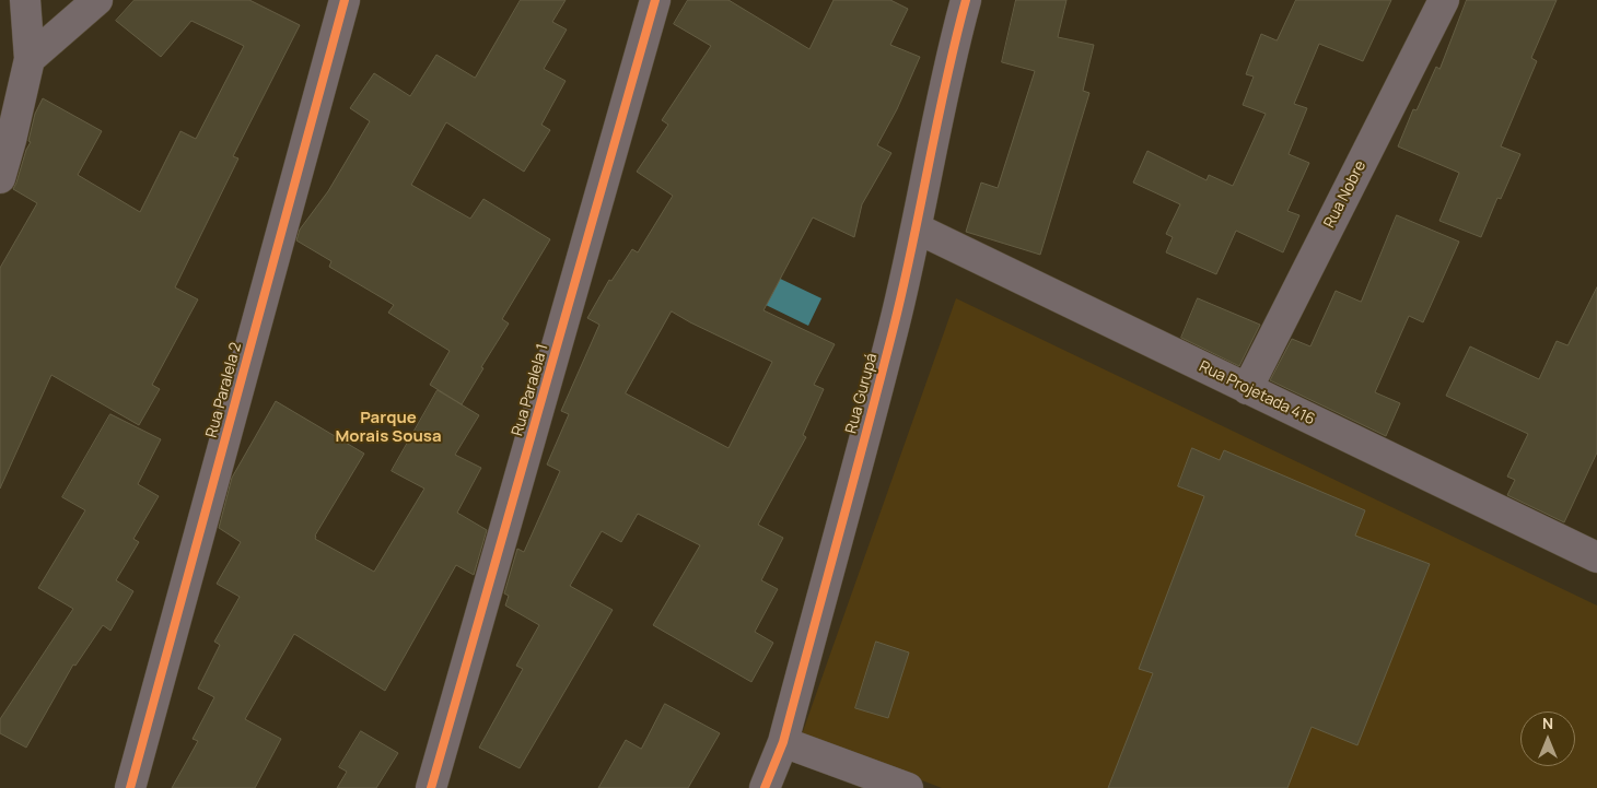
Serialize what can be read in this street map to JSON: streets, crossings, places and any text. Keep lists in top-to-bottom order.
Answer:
{
  "streets": {
    "street": [
      "Rua Nobre",
      "Rua Paralela 2",
      "Rua Paralela 1",
      "Rua Gurupá",
      "Rua Projetada 416"
    ]
  },
  "crossings": [
    ["Rua Nobre", "Rua Projetada 416"],
    ["Rua Gurupá", "Rua Projetada 416"]
  ],
  "districts": ["Parque Morais Sousa"],
  "north": "top"
}
